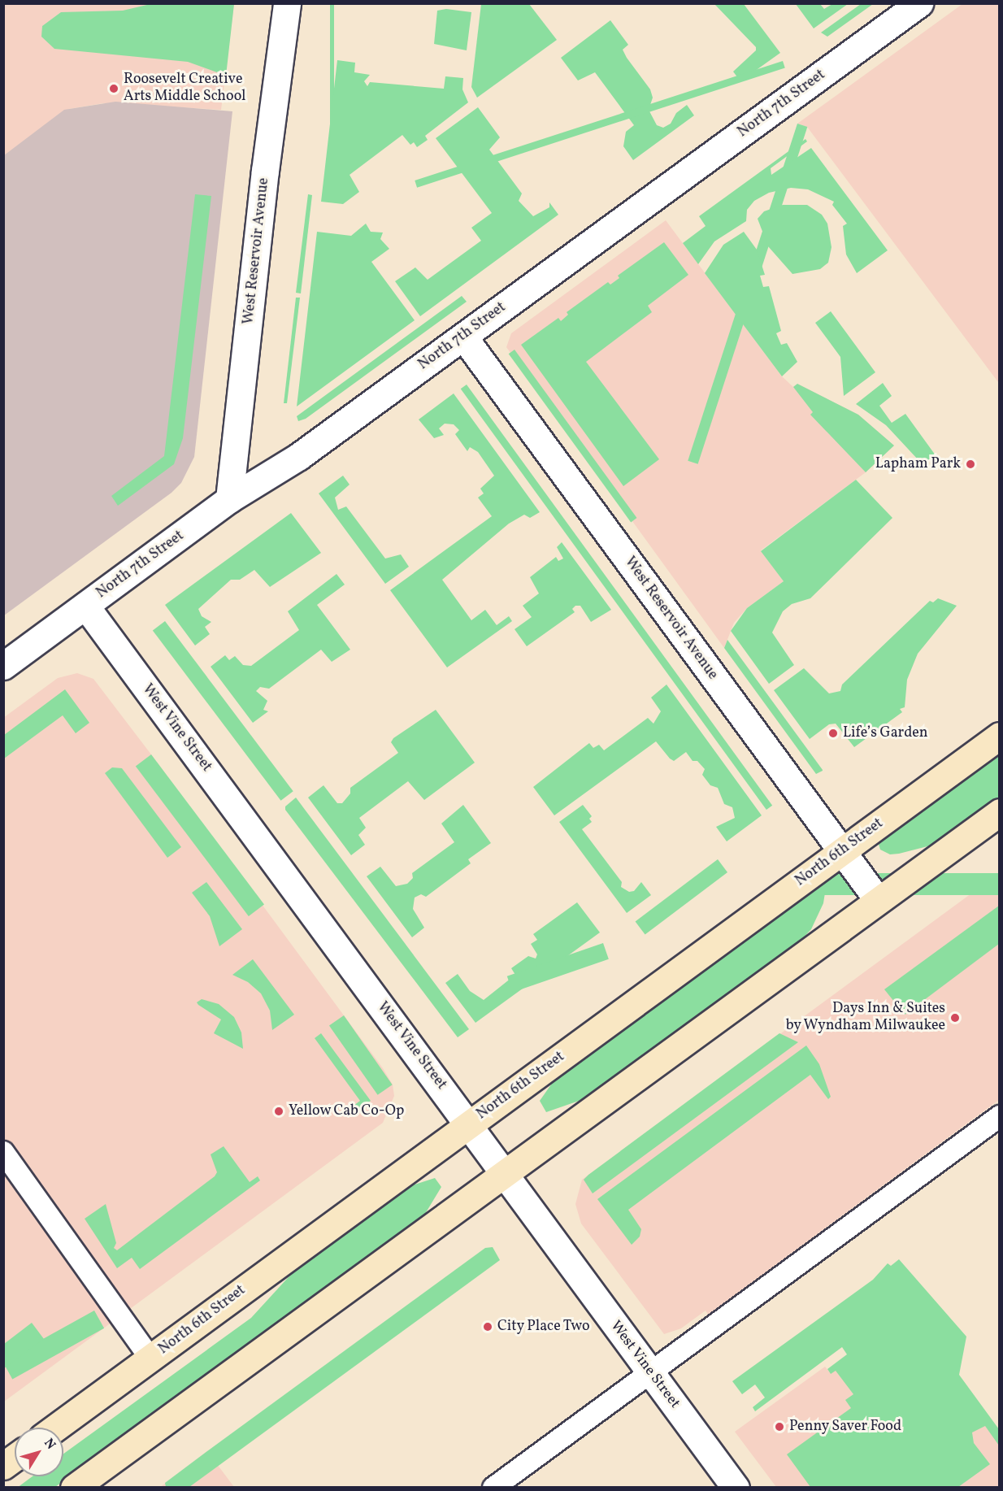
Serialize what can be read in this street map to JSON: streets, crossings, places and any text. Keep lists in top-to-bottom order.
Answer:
{
  "streets": {
    "main road": ["North 6th Street"],
    "street": ["North 7th Street", "West Reservoir Avenue", "West Vine Street"]
  },
  "crossings": [
    ["North 7th Street", "West Reservoir Avenue"],
    ["North 7th Street", "West Vine Street"],
    ["West Reservoir Avenue", "North 6th Street"],
    ["West Vine Street", "North 6th Street"]
  ],
  "places": [
    "Roosevelt Creative Arts Middle School",
    "Lapham Park",
    "Life’s Garden",
    "Days Inn & Suites by Wyndham Milwaukee",
    "Yellow Cab Co-Op",
    "City Place Two",
    "Penny Saver Food"
  ],
  "north": "top right"
}
